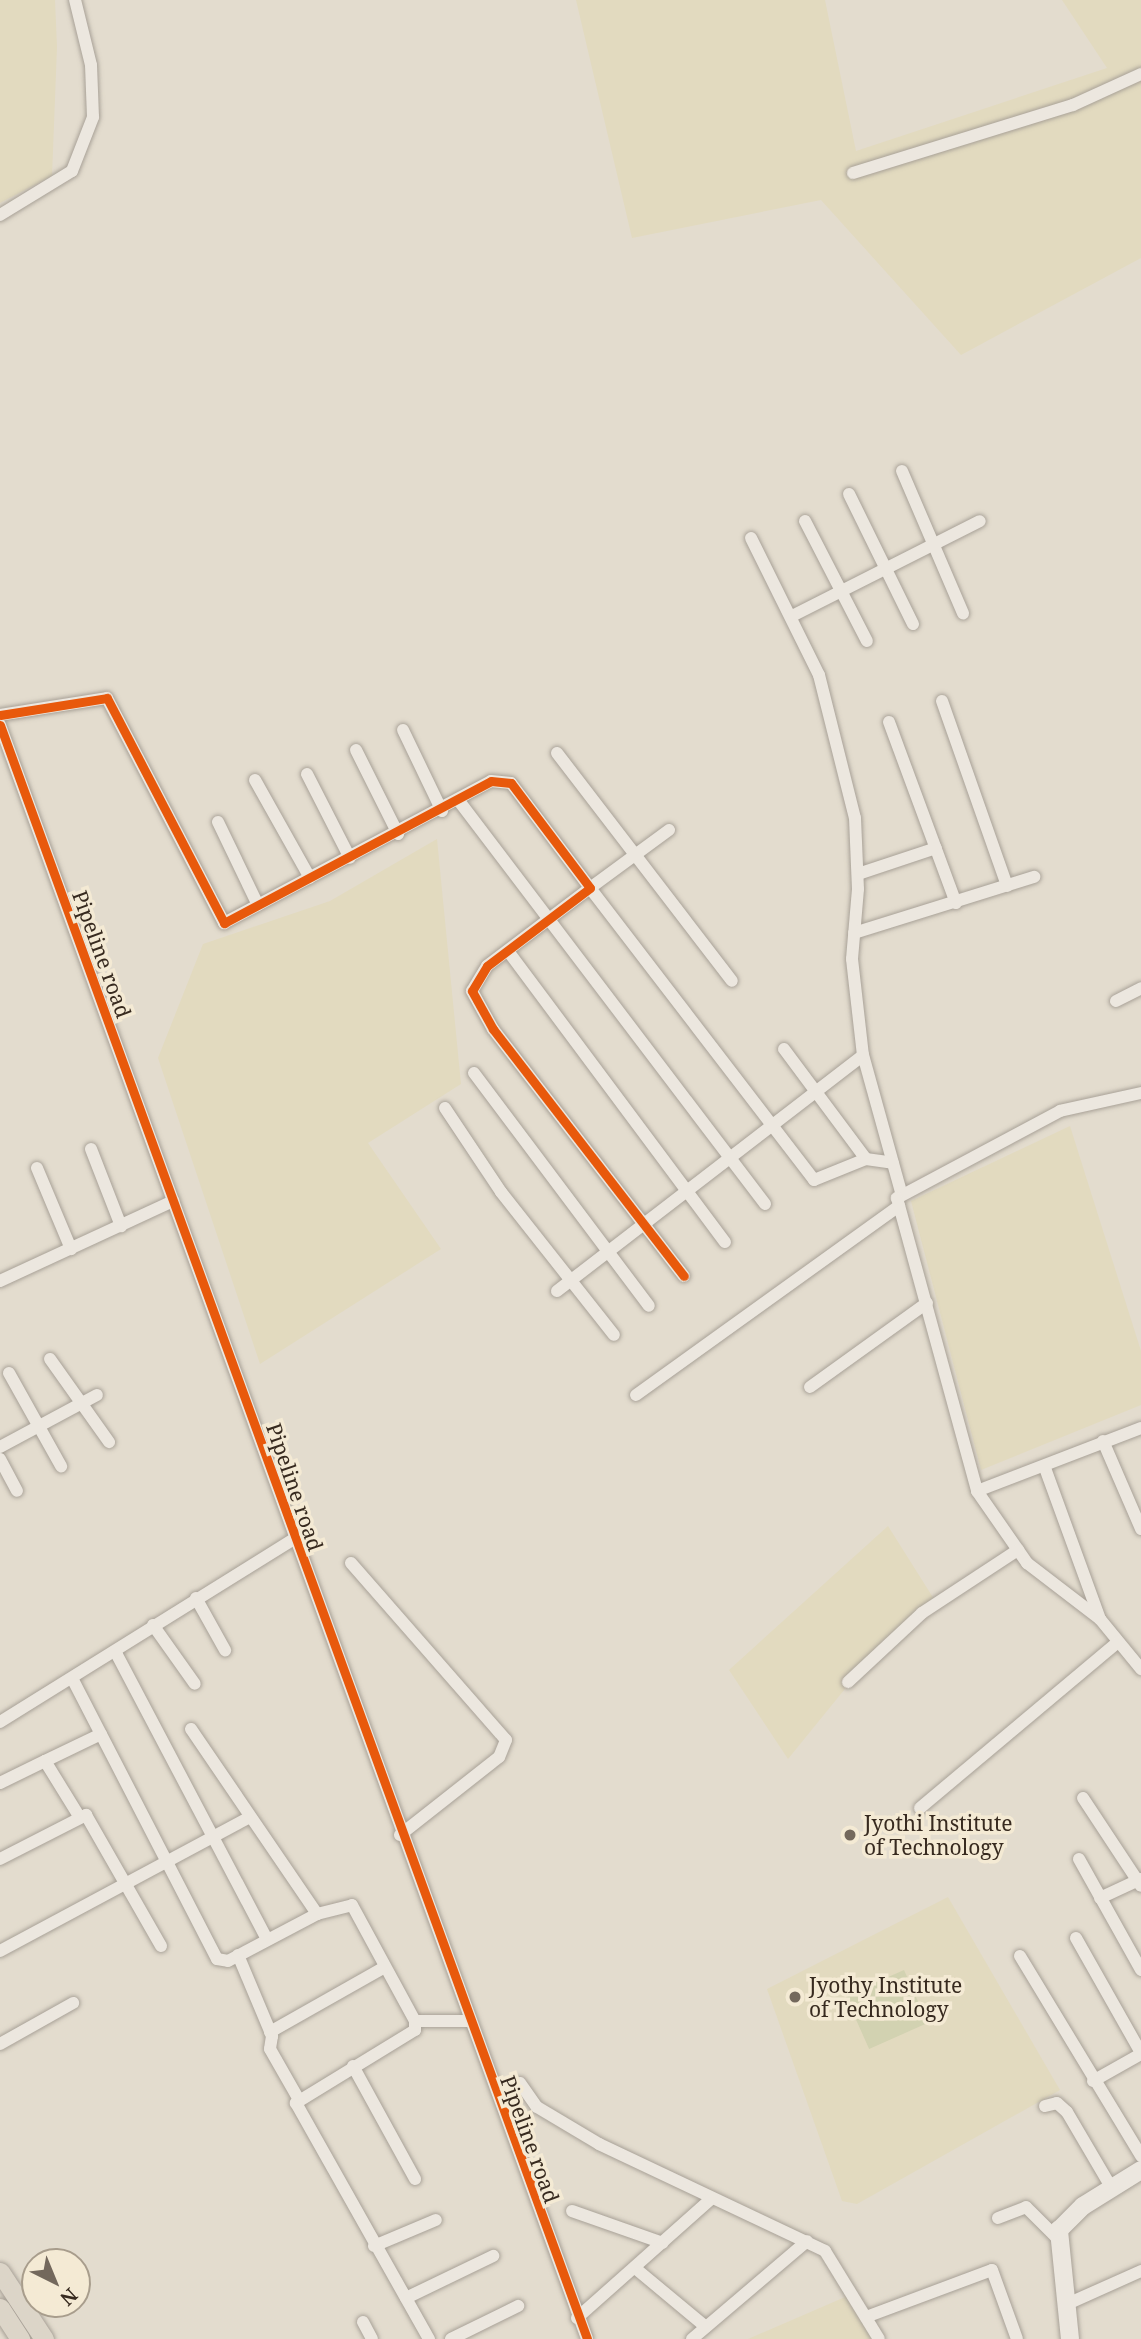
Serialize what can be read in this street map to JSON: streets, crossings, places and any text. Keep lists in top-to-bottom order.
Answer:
{
  "streets": {
    "street": ["Pipeline road"]
  },
  "places": ["Jyothi Institute of Technology", "Jyothy Institute of Technology"],
  "north": "bottom right"
}
